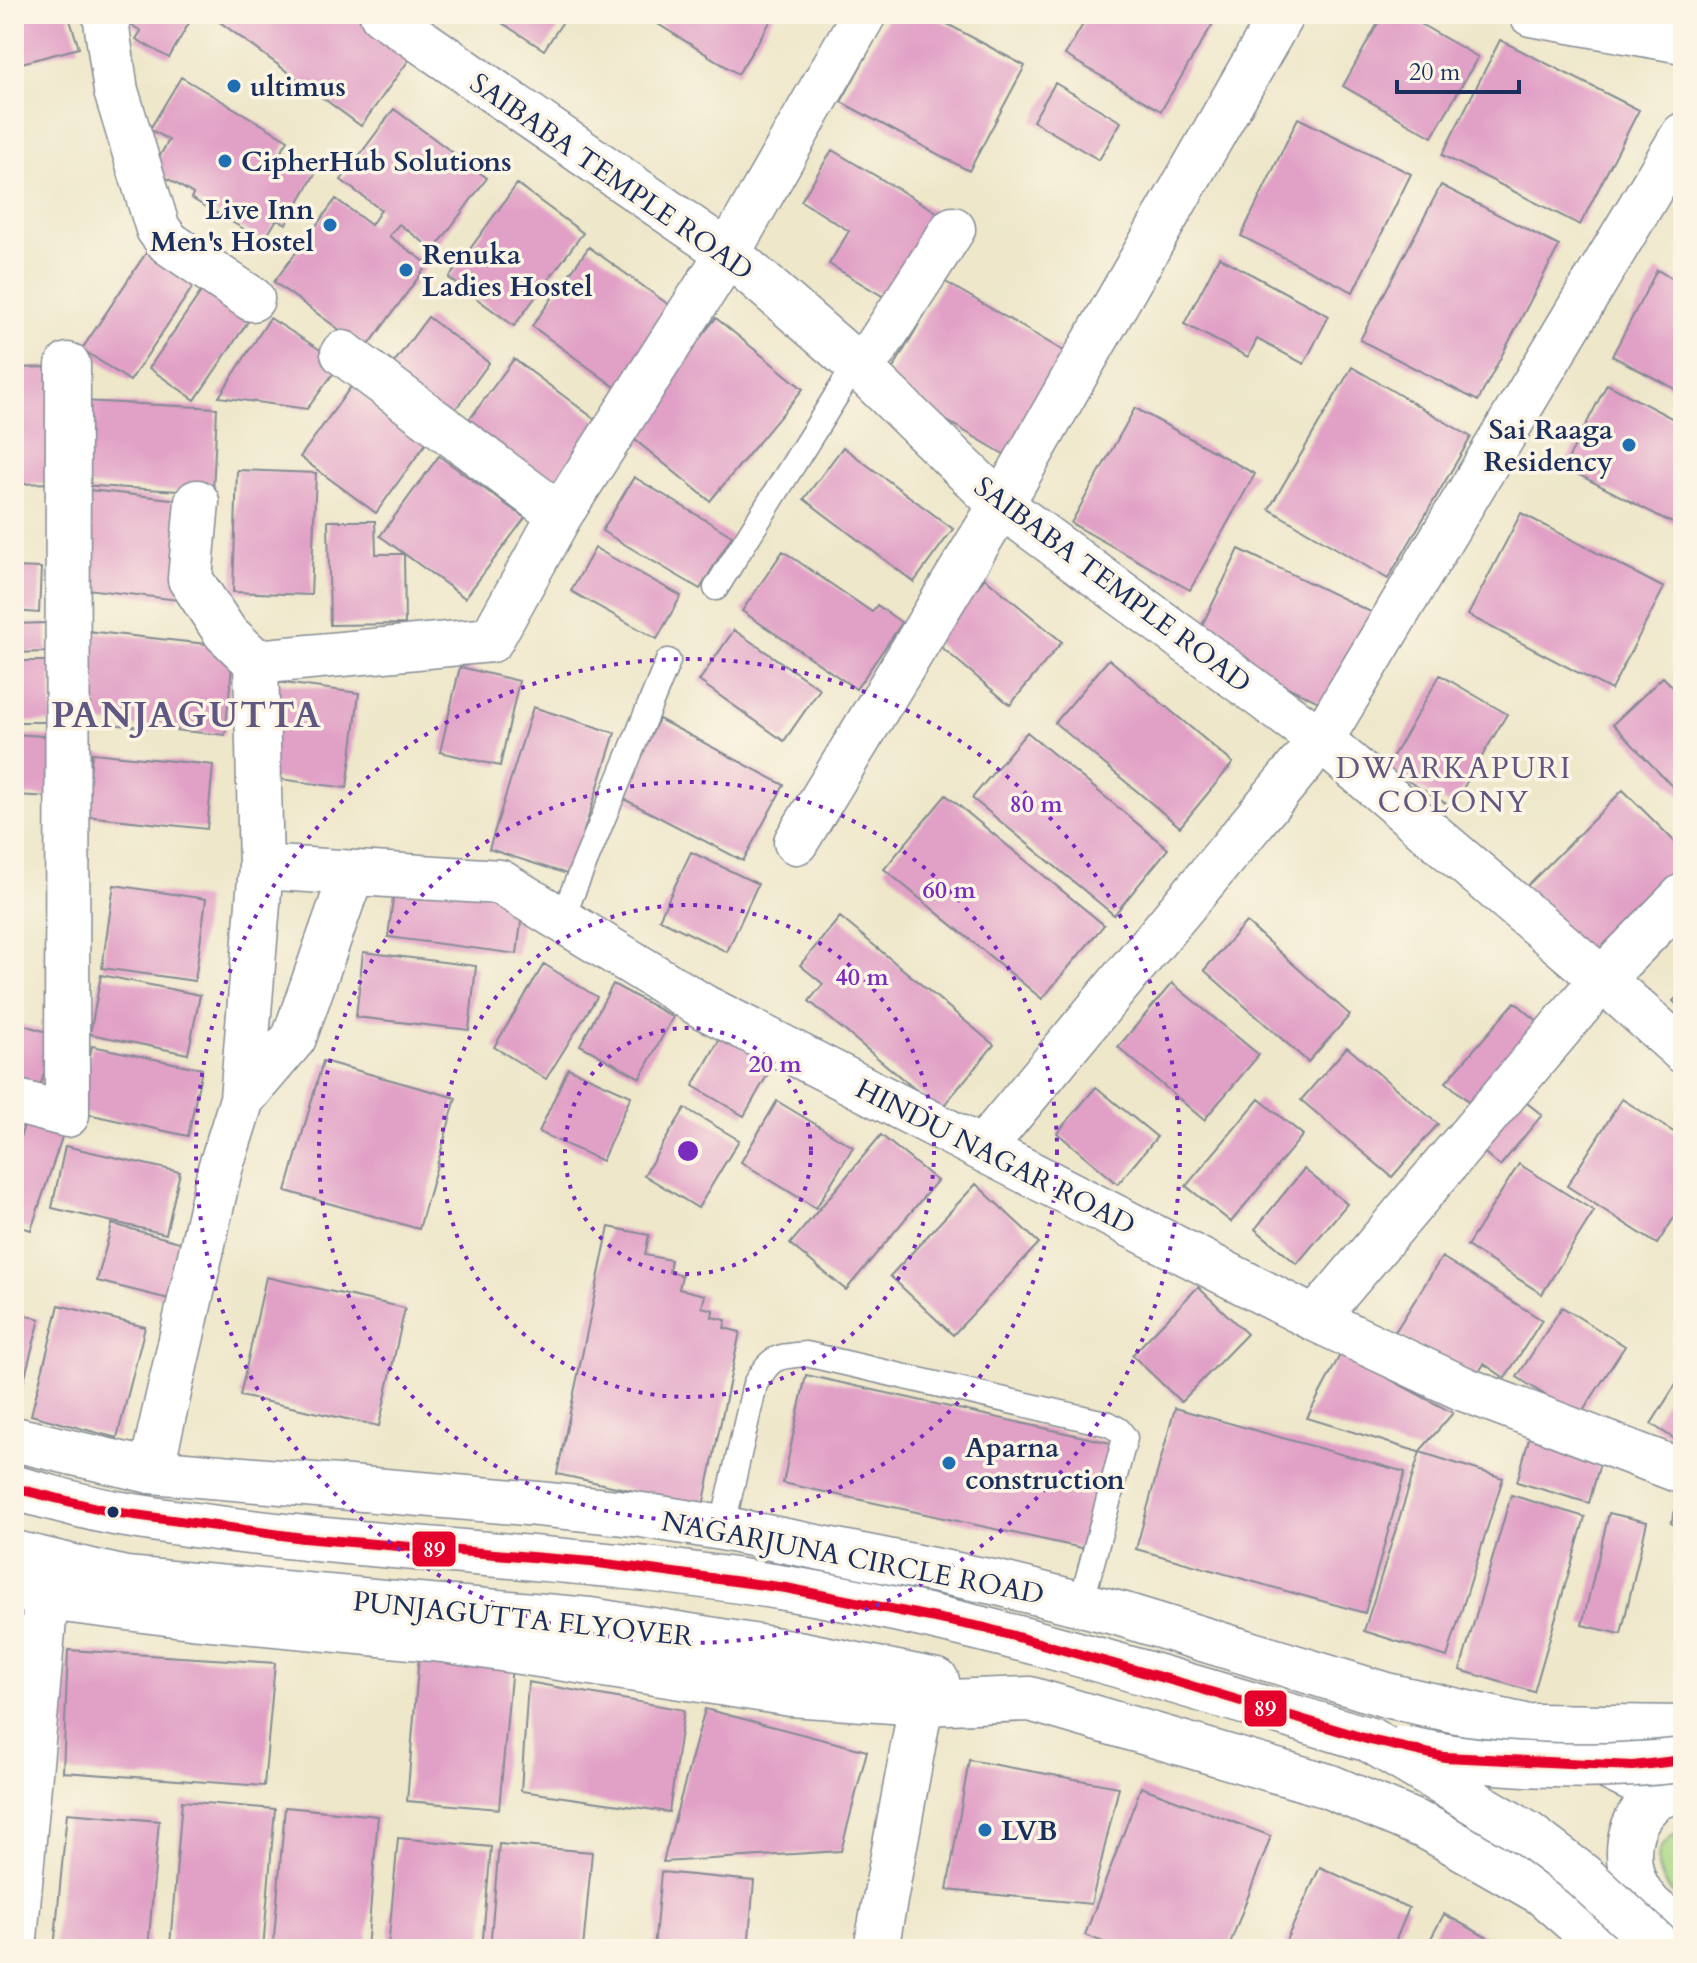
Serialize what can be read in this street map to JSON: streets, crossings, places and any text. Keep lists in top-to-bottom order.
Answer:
{
  "streets": {
    "street": [
      "SAIBABA TEMPLE ROAD",
      "HINDU NAGAR ROAD",
      "NAGARJUNA CIRCLE ROAD",
      "PUNJAGUTTA FLYOVER"
    ]
  },
  "crossings": [
    ["NAGARJUNA CIRCLE ROAD", "PUNJAGUTTA FLYOVER"]
  ],
  "districts": ["PANJAGUTTA", "DWARKAPURI COLONY"],
  "places": [
    "ultimus",
    "CipherHub Solutions",
    "Live Inn Men's Hostel",
    "Renuka Ladies Hostel",
    "Sai Raaga Residency",
    "Aparna construction",
    "LVB"
  ],
  "lines": ["transit line 89"],
  "scale_bar": "20 m",
  "rings": [
    "80 m",
    "60 m",
    "40 m",
    "20 m"
  ]
}
